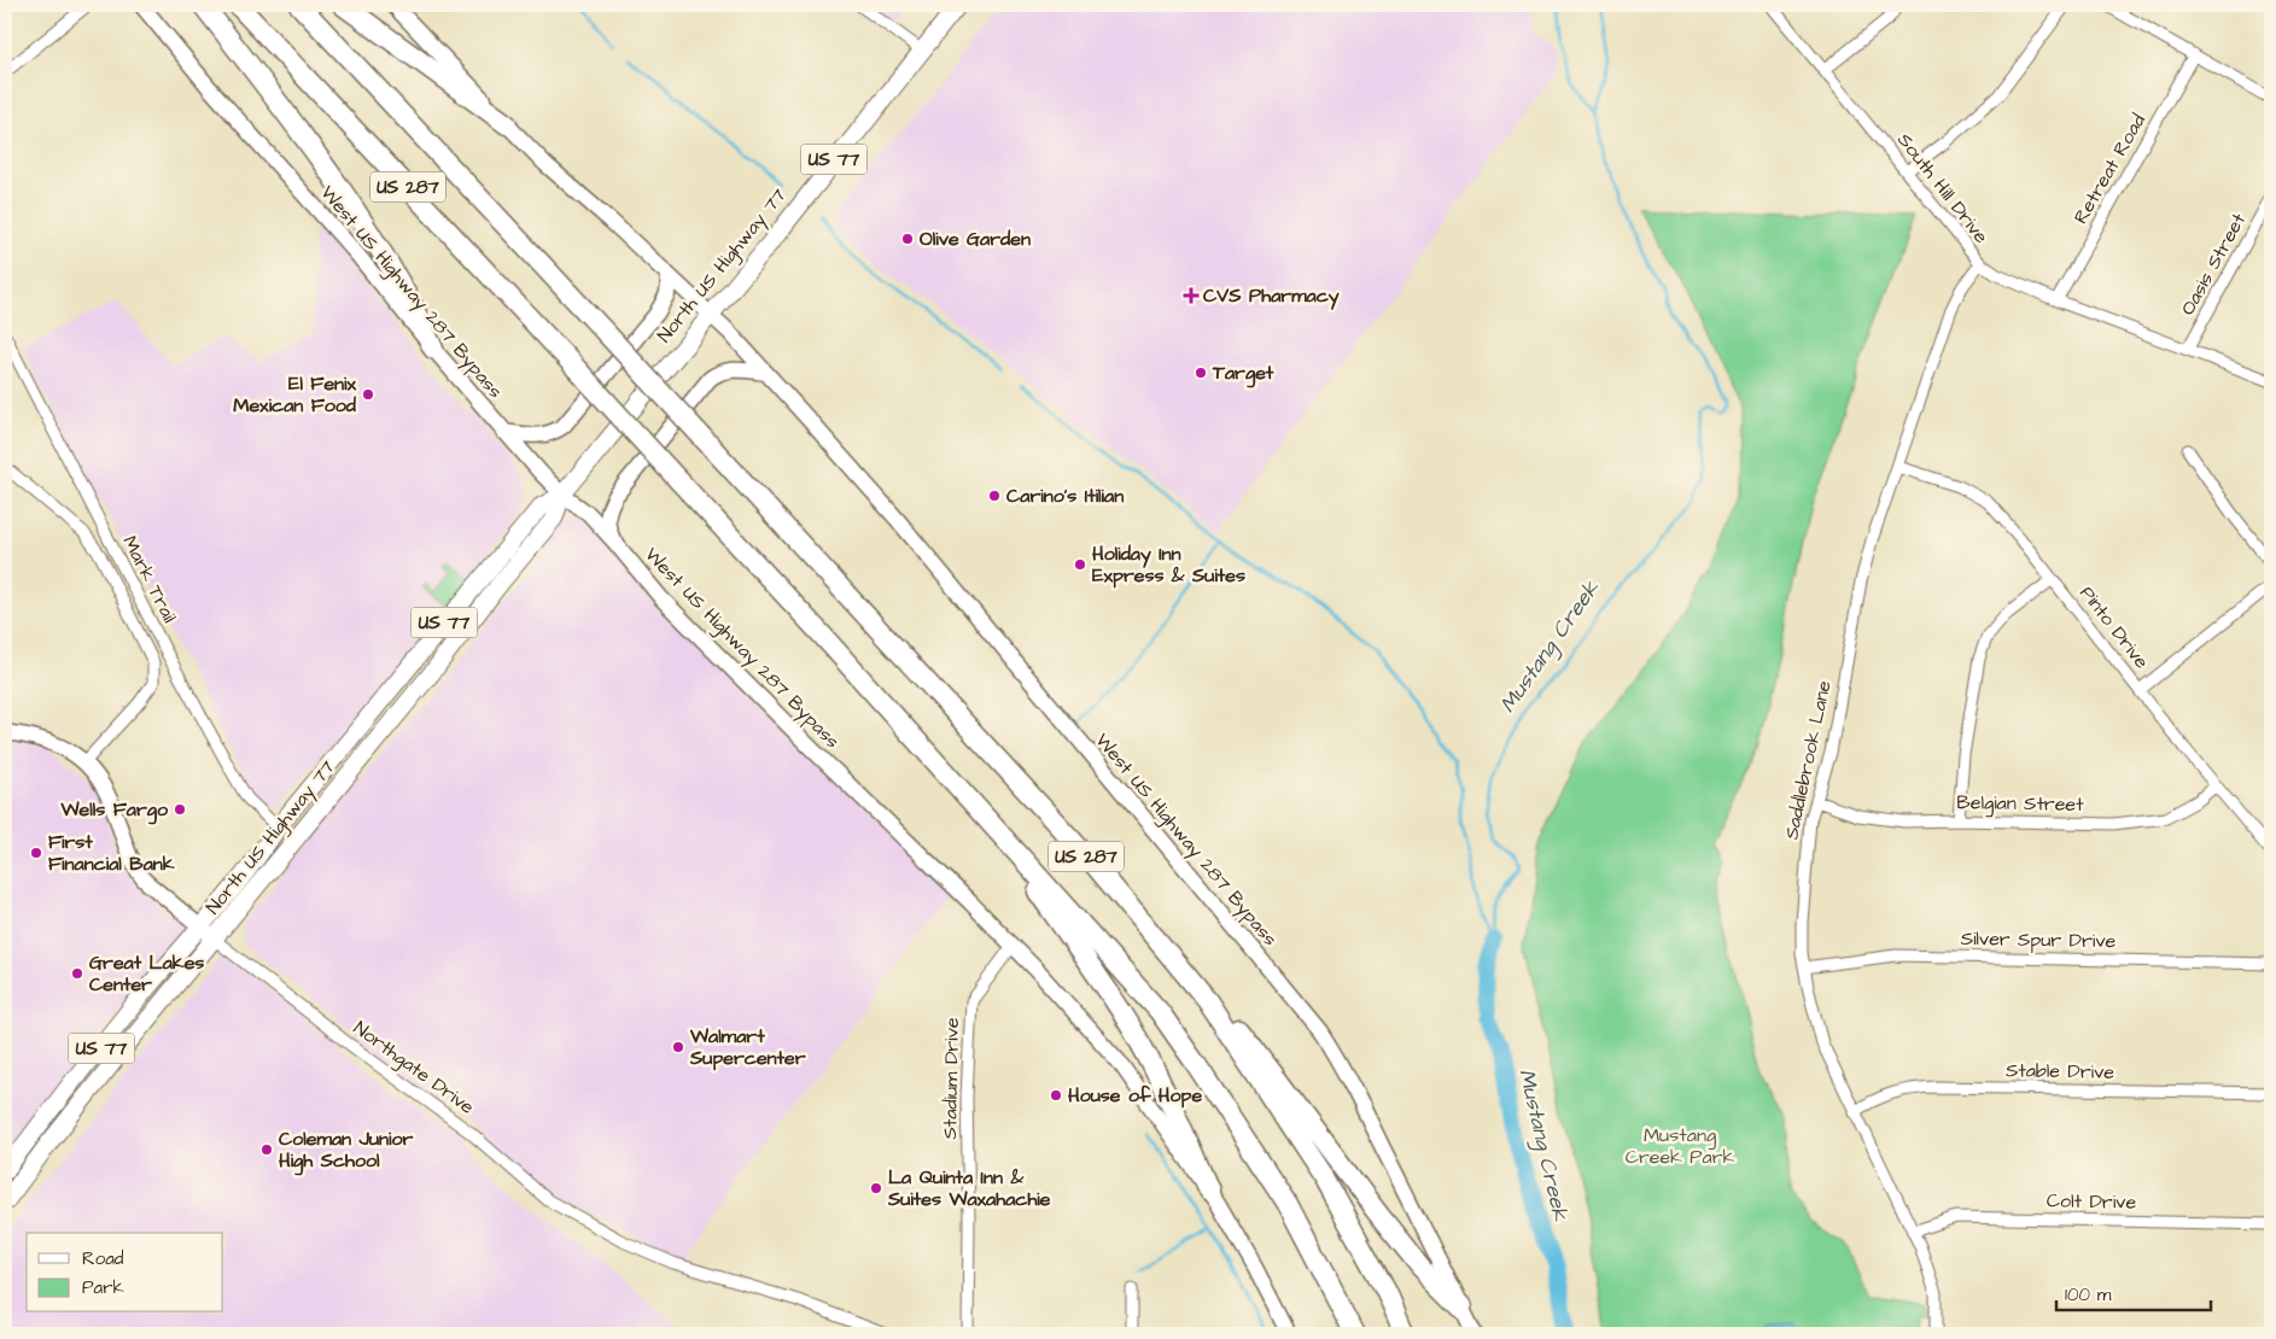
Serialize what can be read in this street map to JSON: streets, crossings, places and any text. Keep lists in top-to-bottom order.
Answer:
{
  "streets": {
    "highway": ["US 287"],
    "main road": [
      "US 77",
      "North US Highway 77",
      "West US Highway 287 Bypass",
      "Northgate Drive"
    ],
    "street": [
      "Retreat Road",
      "South Hill Drive",
      "Oasis Street",
      "Mark Trail",
      "Pinto Drive",
      "Saddlebrook Lane",
      "Belgian Street",
      "Silver Spur Drive",
      "Stable Drive",
      "Stadium Drive",
      "Colt Drive"
    ]
  },
  "crossings": [
    ["Retreat Road", "South Hill Drive"],
    ["South Hill Drive", "Oasis Street"],
    ["South Hill Drive", "Saddlebrook Lane"],
    ["North US Highway 77", "West US Highway 287 Bypass"],
    ["North US Highway 77", "Mark Trail"],
    ["North US Highway 77", "Northgate Drive"],
    ["West US Highway 287 Bypass", "Stadium Drive"],
    ["Pinto Drive", "Saddlebrook Lane"],
    ["Pinto Drive", "Belgian Street"],
    ["Saddlebrook Lane", "Belgian Street"],
    ["Saddlebrook Lane", "Silver Spur Drive"],
    ["Saddlebrook Lane", "Stable Drive"],
    ["Saddlebrook Lane", "Colt Drive"]
  ],
  "water": ["Mustang Creek"],
  "parks": ["Mustang Creek Park"],
  "places": {
    "other": [
      "Olive Garden",
      "Target",
      "El Fenix Mexican Food",
      "Carino's Itilian",
      "Holiday Inn Express & Suites",
      "Wells Fargo",
      "First Financial Bank",
      "Great Lakes Center",
      "Walmart Supercenter",
      "House of Hope",
      "Coleman Junior High School",
      "La Quinta Inn & Suites Waxahachie"
    ],
    "health": ["CVS Pharmacy"]
  },
  "legend": ["Road", "Park"],
  "scale_bar": "100 m"
}
